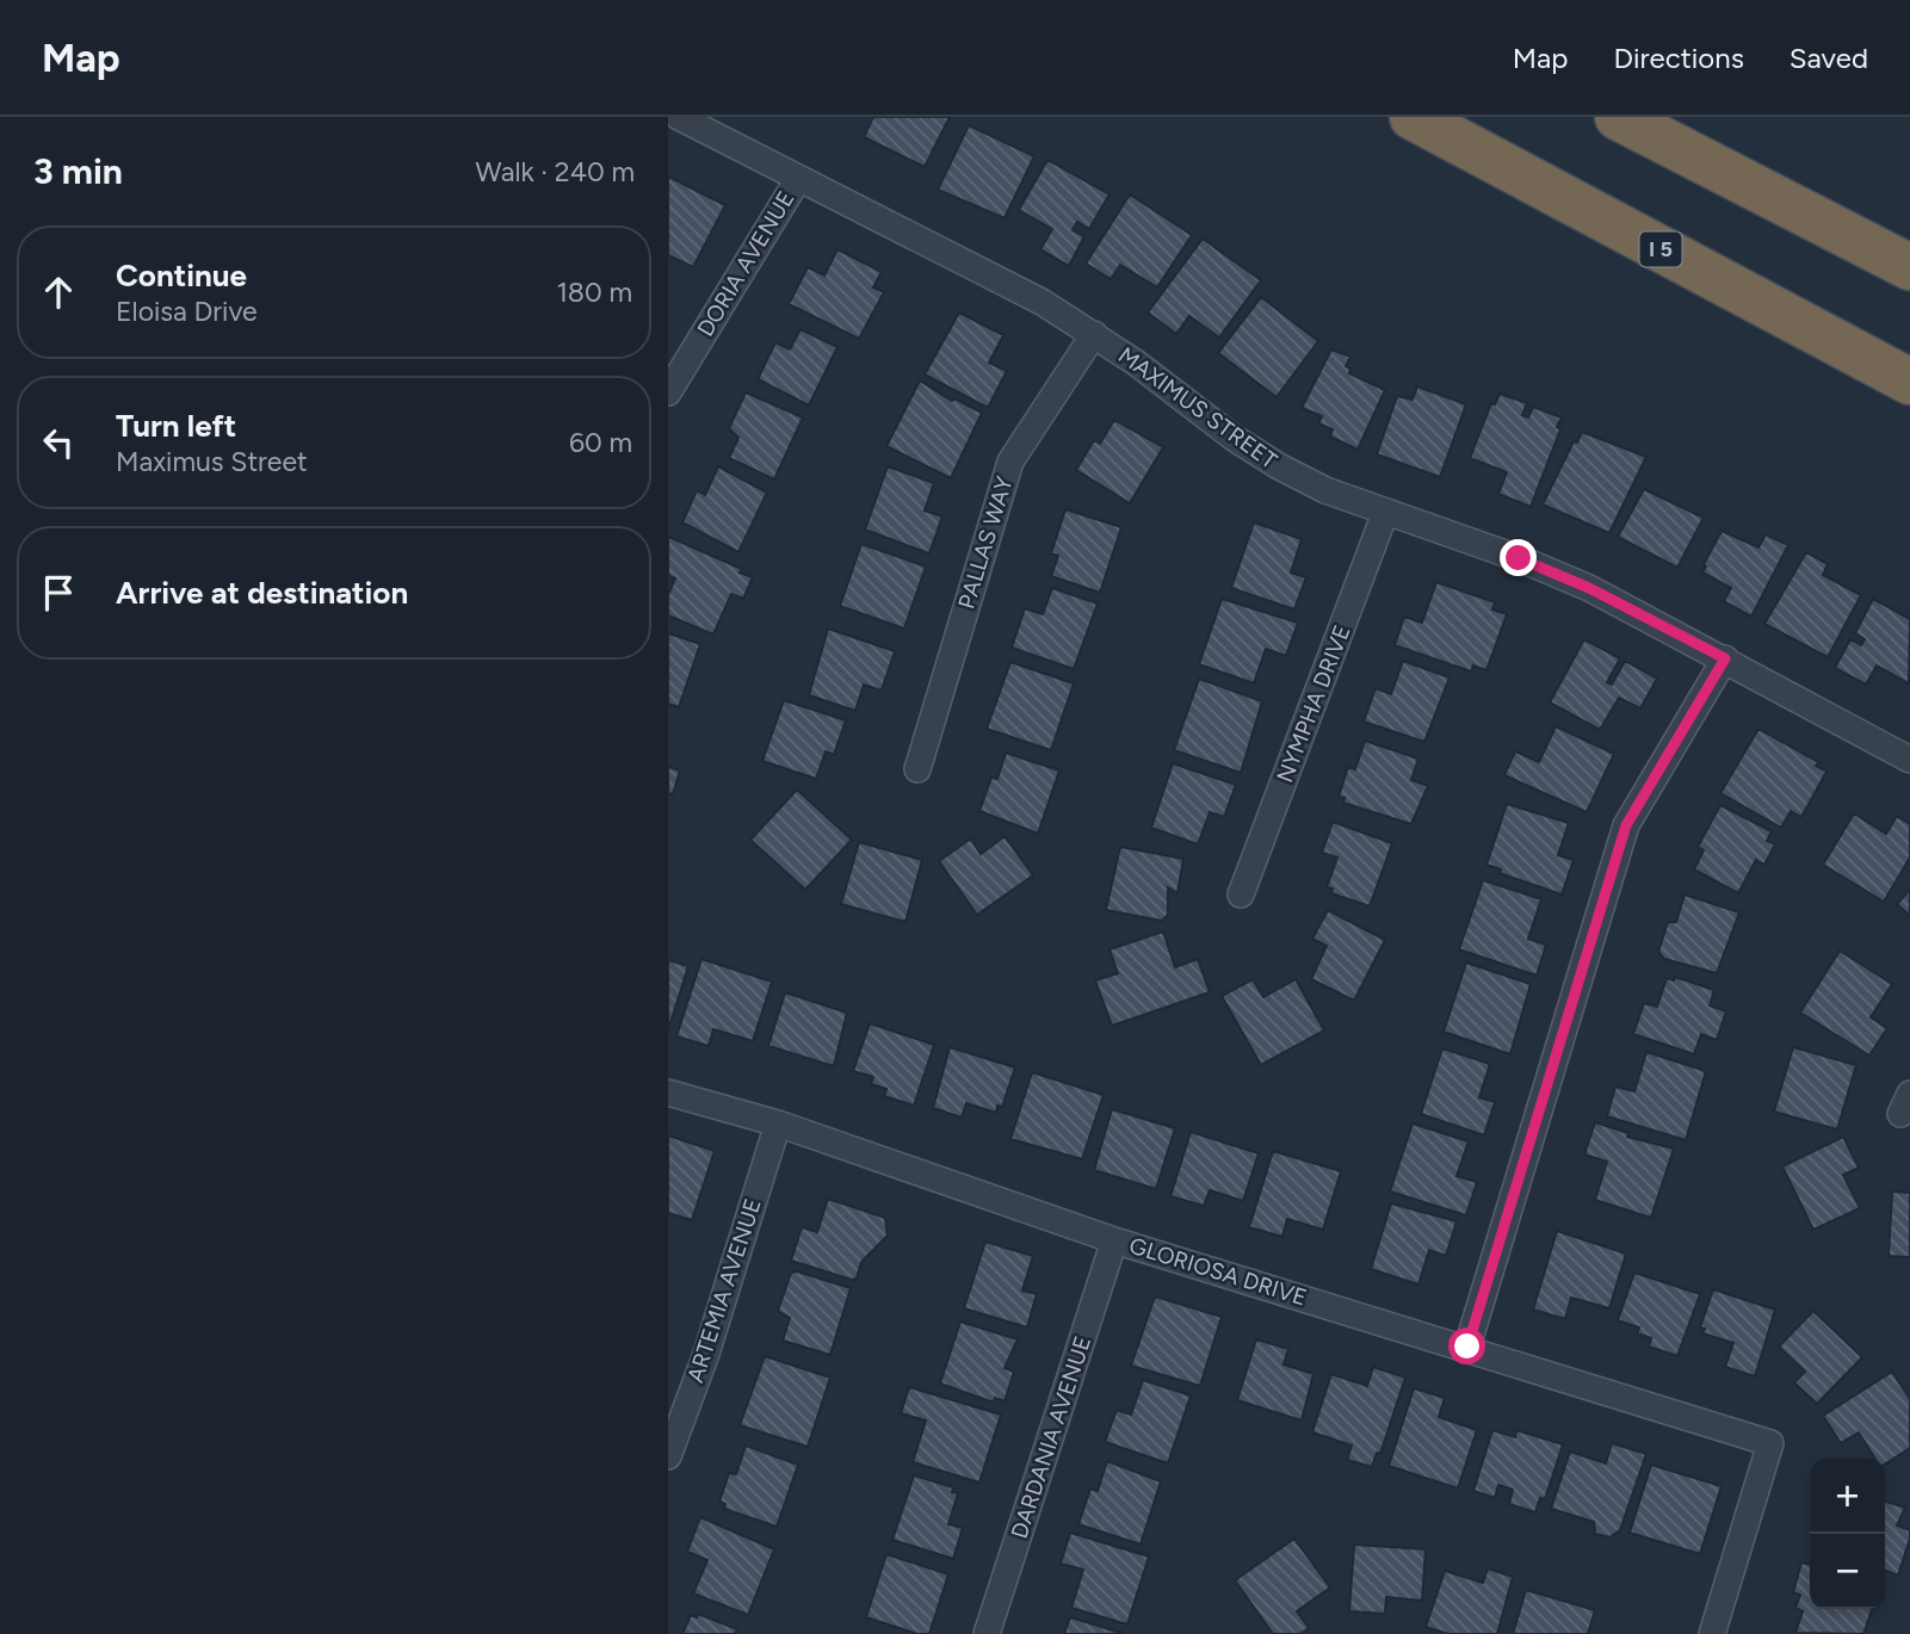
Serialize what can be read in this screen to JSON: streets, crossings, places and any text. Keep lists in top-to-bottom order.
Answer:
{
  "streets": {
    "highway": ["I 5"],
    "street": [
      "DORIA AVENUE",
      "MAXIMUS STREET",
      "PALLAS WAY",
      "NYMPHA DRIVE",
      "GLORIOSA DRIVE",
      "ARTEMIA AVENUE",
      "DARDANIA AVENUE"
    ]
  },
  "crossings": [
    ["DORIA AVENUE", "MAXIMUS STREET"],
    ["MAXIMUS STREET", "PALLAS WAY"],
    ["MAXIMUS STREET", "NYMPHA DRIVE"],
    ["GLORIOSA DRIVE", "ARTEMIA AVENUE"],
    ["GLORIOSA DRIVE", "DARDANIA AVENUE"]
  ],
  "page": {
    "header": "Map",
    "nav": ["Map", "Directions", "Saved"],
    "heading": ["3 min", "Walk · 240 m"],
    "list": [
      ["Continue", "Eloisa Drive", "180 m"],
      ["Turn left", "Maximus Street", "60 m"],
      "Arrive at destination"
    ],
    "map_buttons": ["+", "−"]
  }
}
